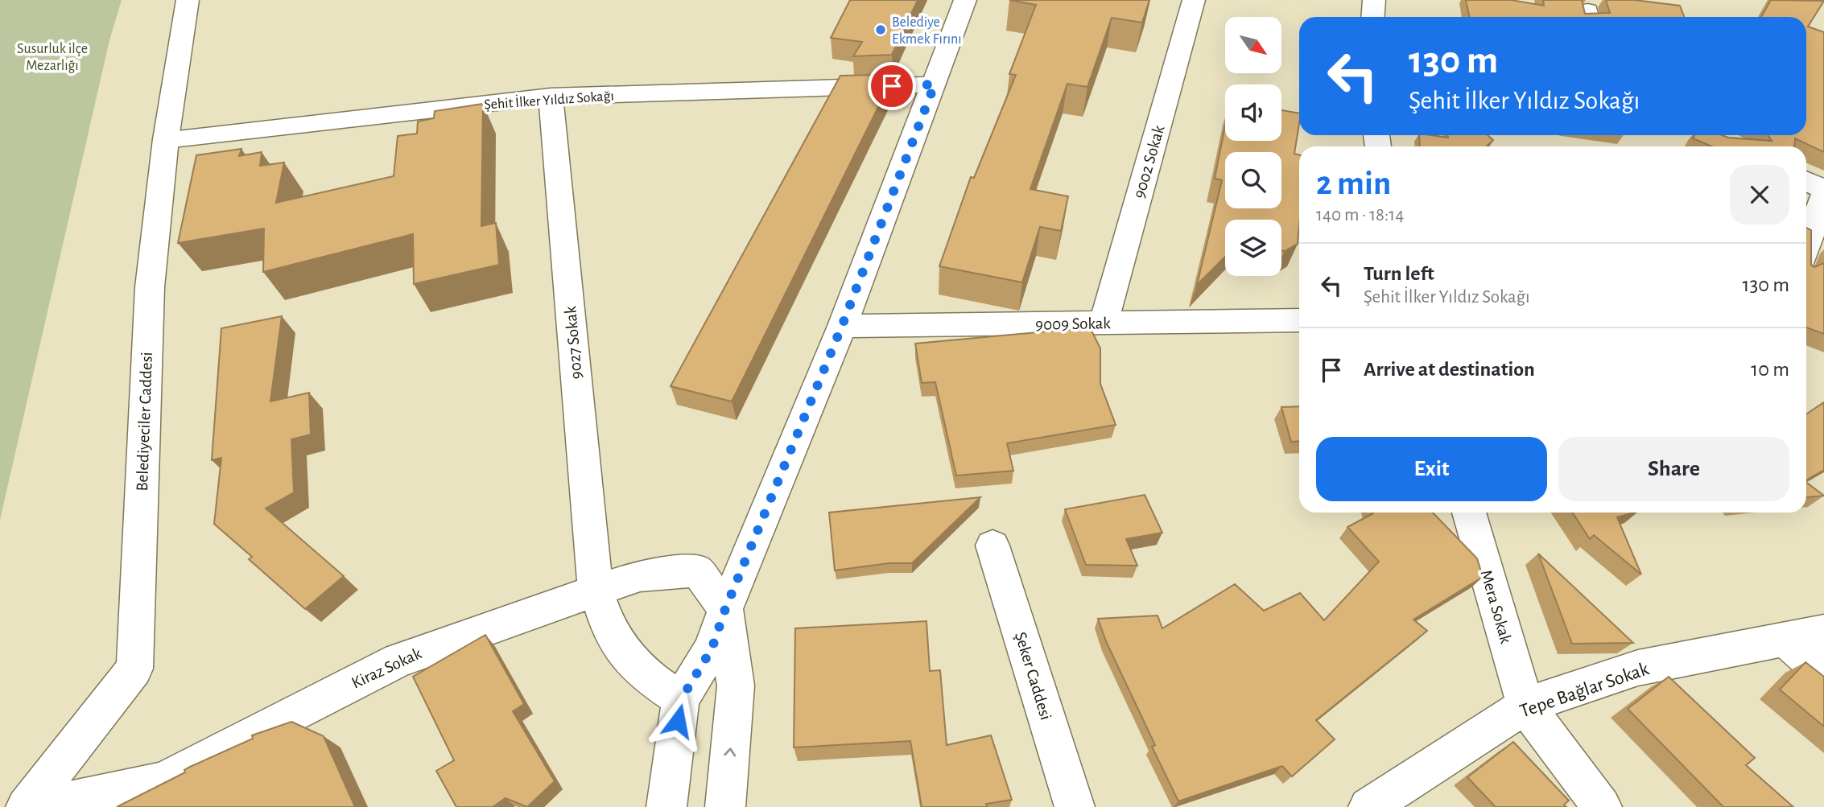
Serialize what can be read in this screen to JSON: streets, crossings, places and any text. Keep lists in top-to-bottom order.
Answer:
{
  "streets": {
    "street": [
      "Şehit İlker Yıldız Sokağı",
      "9002 Sokak",
      "9009 Sokak",
      "9027 Sokak",
      "Belediyeciler Caddesi",
      "Mera Sokak",
      "Kiraz Sokak",
      "Şeker Caddesi",
      "Tepe Bağlar Sokak"
    ]
  },
  "crossings": [
    ["Şehit İlker Yıldız Sokağı", "9027 Sokak"],
    ["Şehit İlker Yıldız Sokağı", "Belediyeciler Caddesi"],
    ["9002 Sokak", "9009 Sokak"],
    ["9027 Sokak", "Kiraz Sokak"],
    ["Mera Sokak", "Tepe Bağlar Sokak"]
  ],
  "parks": ["Susurluk ilçe Mezarlığı"],
  "places": ["Belediye Ekmek Fırını"],
  "north": "bottom right",
  "page": {
    "turn": ["130 m", "Şehit İlker Yıldız Sokağı"],
    "heading": ["2 min", "140 m · 18:14"],
    "list": [
      {
        "name": "Turn left",
        "note": "Şehit İlker Yıldız Sokağı",
        "value": "130 m"
      },
      {
        "name": "Arrive at destination",
        "value": "10 m"
      }
    ],
    "buttons": ["Exit", "Share"]
  }
}
